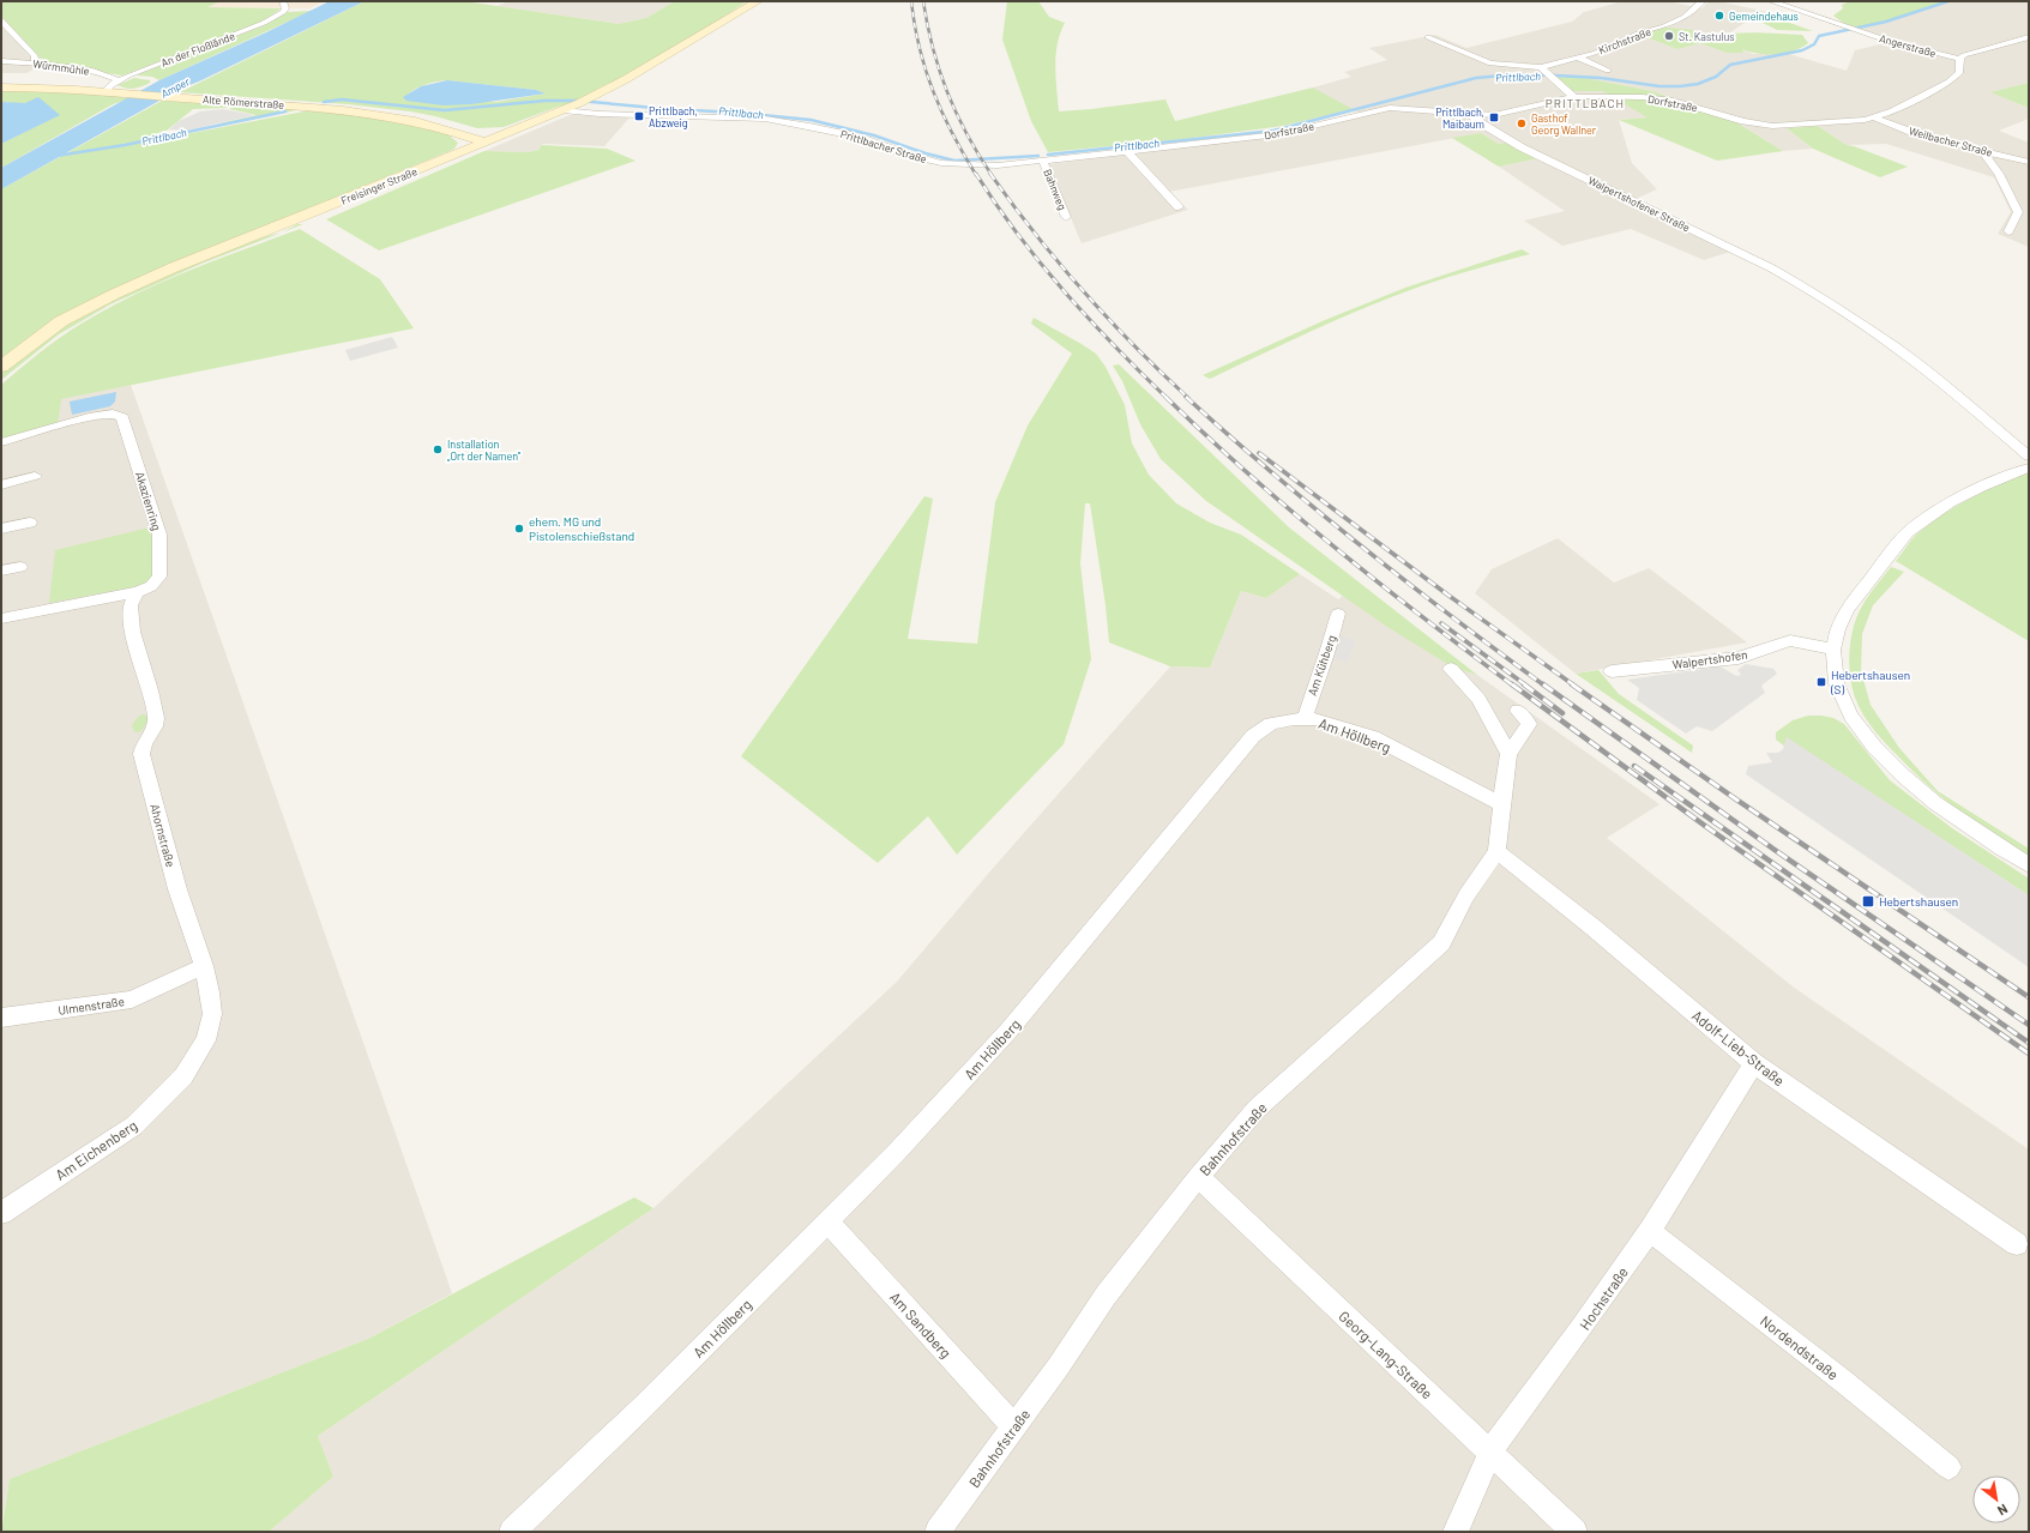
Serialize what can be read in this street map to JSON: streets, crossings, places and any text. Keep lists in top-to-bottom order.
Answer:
{
  "streets": {
    "main road": ["Alte Römerstraße", "Freisinger Straße"],
    "street": [
      "Kirchstraße",
      "Angerstraße",
      "An der Floßlände",
      "Würmmühle",
      "Dorfstraße",
      "Weilbacher Straße",
      "Prittlbacher Straße",
      "Bahnweg",
      "Walpertshofener Straße",
      "Akazienring",
      "Walpertshofen",
      "Am Kühberg",
      "Am Höllberg",
      "Ahornstraße",
      "Ulmenstraße",
      "Adolf-Lieb-Straße",
      "Bahnhofstraße",
      "Am Eichenberg",
      "Hochstraße",
      "Am Sandberg",
      "Nordendstraße",
      "Georg-Lang-Straße"
    ]
  },
  "crossings": [
    ["Angerstraße", "Dorfstraße"],
    ["An der Floßlände", "Würmmühle"],
    ["An der Floßlände", "Alte Römerstraße"],
    ["Alte Römerstraße", "Freisinger Straße"],
    ["Dorfstraße", "Weilbacher Straße"],
    ["Dorfstraße", "Prittlbacher Straße"],
    ["Dorfstraße", "Bahnweg"],
    ["Dorfstraße", "Walpertshofener Straße"],
    ["Prittlbacher Straße", "Freisinger Straße"],
    ["Akazienring", "Ahornstraße"],
    ["Am Kühberg", "Am Höllberg"],
    ["Am Höllberg", "Bahnhofstraße"],
    ["Am Höllberg", "Am Sandberg"],
    ["Ahornstraße", "Ulmenstraße"],
    ["Ahornstraße", "Am Eichenberg"],
    ["Adolf-Lieb-Straße", "Bahnhofstraße"],
    ["Adolf-Lieb-Straße", "Hochstraße"],
    ["Bahnhofstraße", "Am Sandberg"],
    ["Bahnhofstraße", "Georg-Lang-Straße"],
    ["Hochstraße", "Nordendstraße"],
    ["Hochstraße", "Georg-Lang-Straße"]
  ],
  "districts": ["PRITTLBACH"],
  "water": ["Prittlbach", "Amper"],
  "places": {
    "other": [
      "Gemeindehaus",
      "St. Kastulus",
      "Gasthof Georg Wallner",
      "Installation „Ort der Namen''",
      "ehem. MG und Pistolenschießstand"
    ],
    "transit": [
      "Prittlbach, Abzweig",
      "Prittlbach, Maibaum",
      "Hebertshausen (S)",
      "Hebertshausen"
    ]
  },
  "north": "bottom right"
}
